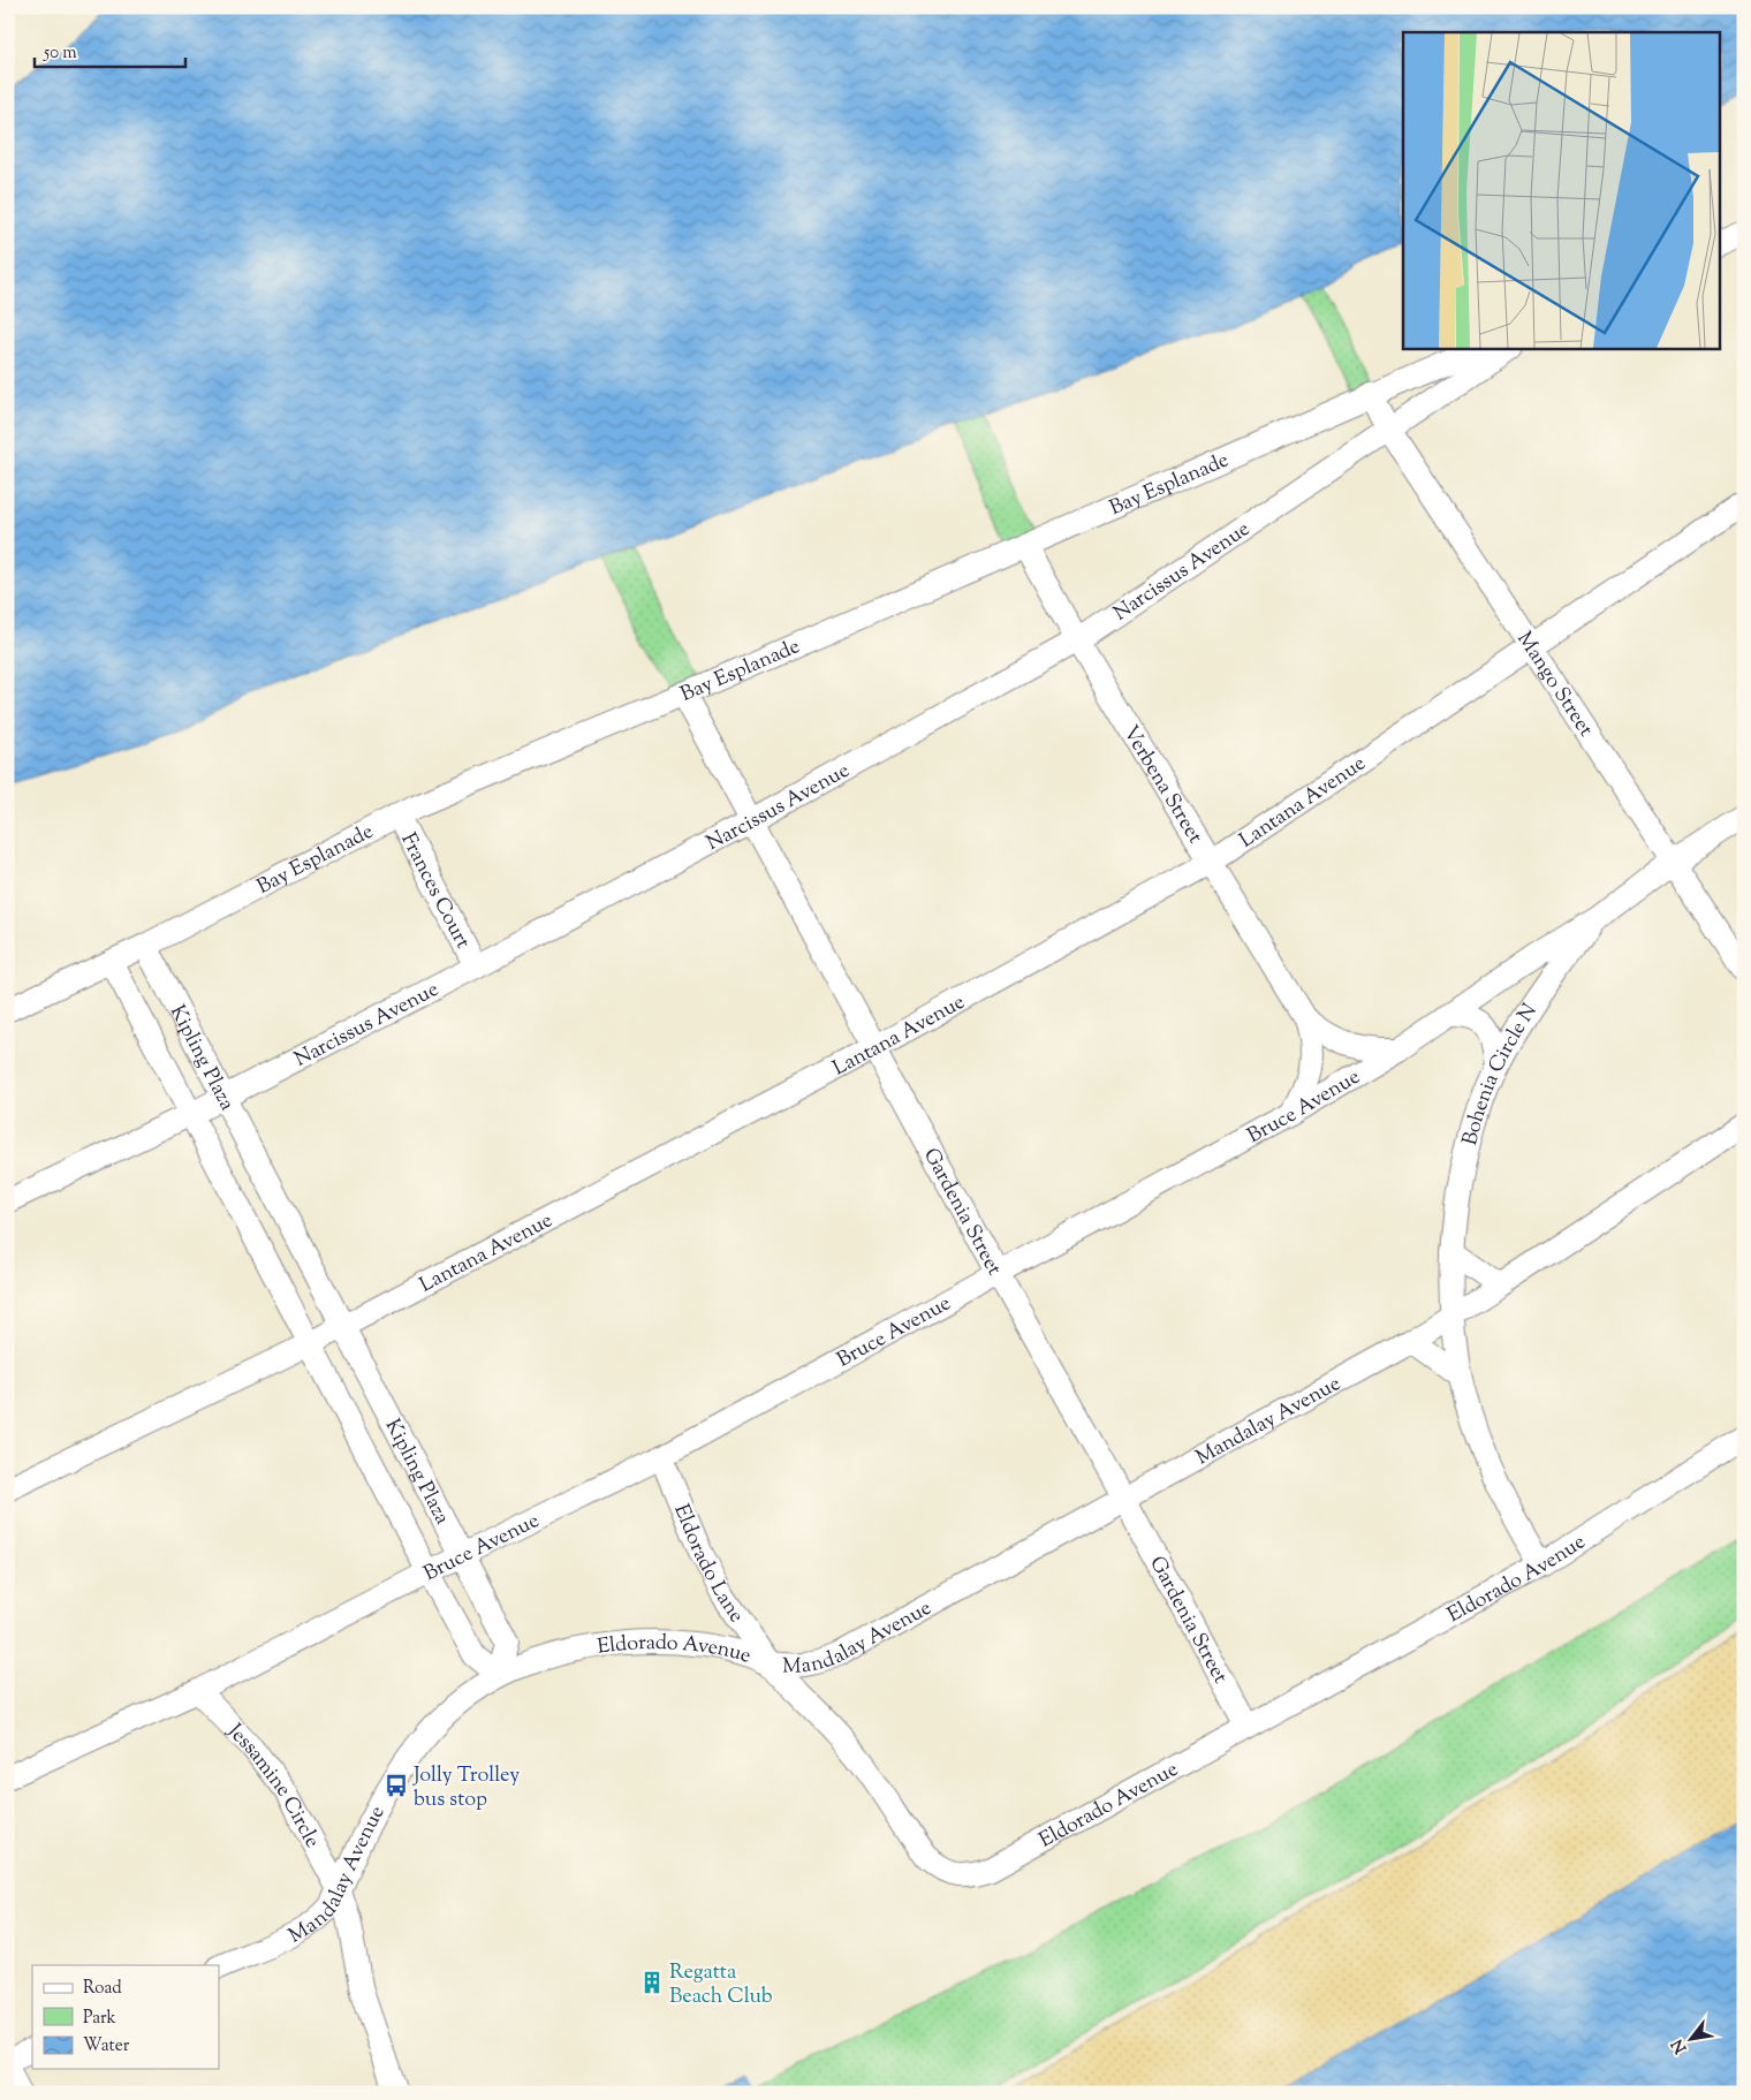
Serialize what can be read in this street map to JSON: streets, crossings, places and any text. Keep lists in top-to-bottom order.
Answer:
{
  "streets": {
    "street": [
      "Bay Esplanade",
      "Narcissus Avenue",
      "Mango Street",
      "Verbena Street",
      "Lantana Avenue",
      "Frances Court",
      "Kipling Plaza",
      "Bohenia Circle N",
      "Bruce Avenue",
      "Gardenia Street",
      "Mandalay Avenue",
      "Eldorado Lane",
      "Eldorado Avenue",
      "Jessamine Circle"
    ]
  },
  "crossings": [
    ["Bay Esplanade", "Mango Street"],
    ["Bay Esplanade", "Verbena Street"],
    ["Bay Esplanade", "Frances Court"],
    ["Bay Esplanade", "Kipling Plaza"],
    ["Bay Esplanade", "Gardenia Street"],
    ["Narcissus Avenue", "Mango Street"],
    ["Narcissus Avenue", "Verbena Street"],
    ["Narcissus Avenue", "Frances Court"],
    ["Narcissus Avenue", "Kipling Plaza"],
    ["Narcissus Avenue", "Gardenia Street"],
    ["Mango Street", "Lantana Avenue"],
    ["Mango Street", "Bruce Avenue"],
    ["Verbena Street", "Lantana Avenue"],
    ["Verbena Street", "Bruce Avenue"],
    ["Lantana Avenue", "Kipling Plaza"],
    ["Lantana Avenue", "Gardenia Street"],
    ["Kipling Plaza", "Bruce Avenue"],
    ["Kipling Plaza", "Mandalay Avenue"],
    ["Kipling Plaza", "Eldorado Avenue"],
    ["Bohenia Circle N", "Bruce Avenue"],
    ["Bohenia Circle N", "Mandalay Avenue"],
    ["Bruce Avenue", "Gardenia Street"],
    ["Bruce Avenue", "Eldorado Lane"],
    ["Bruce Avenue", "Jessamine Circle"],
    ["Gardenia Street", "Mandalay Avenue"],
    ["Gardenia Street", "Eldorado Avenue"],
    ["Mandalay Avenue", "Eldorado Lane"],
    ["Mandalay Avenue", "Eldorado Avenue"],
    ["Mandalay Avenue", "Jessamine Circle"],
    ["Eldorado Lane", "Eldorado Avenue"]
  ],
  "places": {
    "bus stop": ["Jolly Trolley bus stop"],
    "building": ["Regatta Beach Club"]
  },
  "legend": ["Road", "Park", "Water"],
  "scale_bar": "50 m",
  "north": "bottom left"
}
